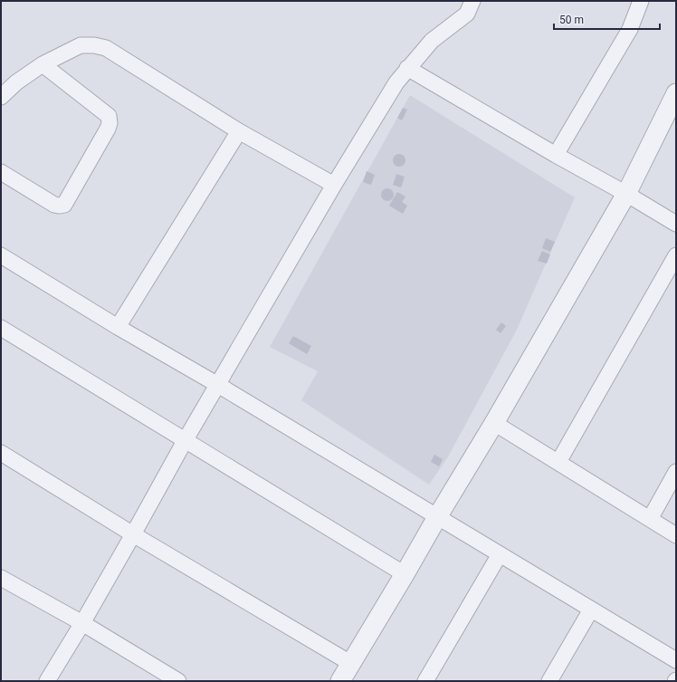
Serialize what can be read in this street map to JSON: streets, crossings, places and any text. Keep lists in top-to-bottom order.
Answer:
{
  "scale_bar": "50 m"
}
